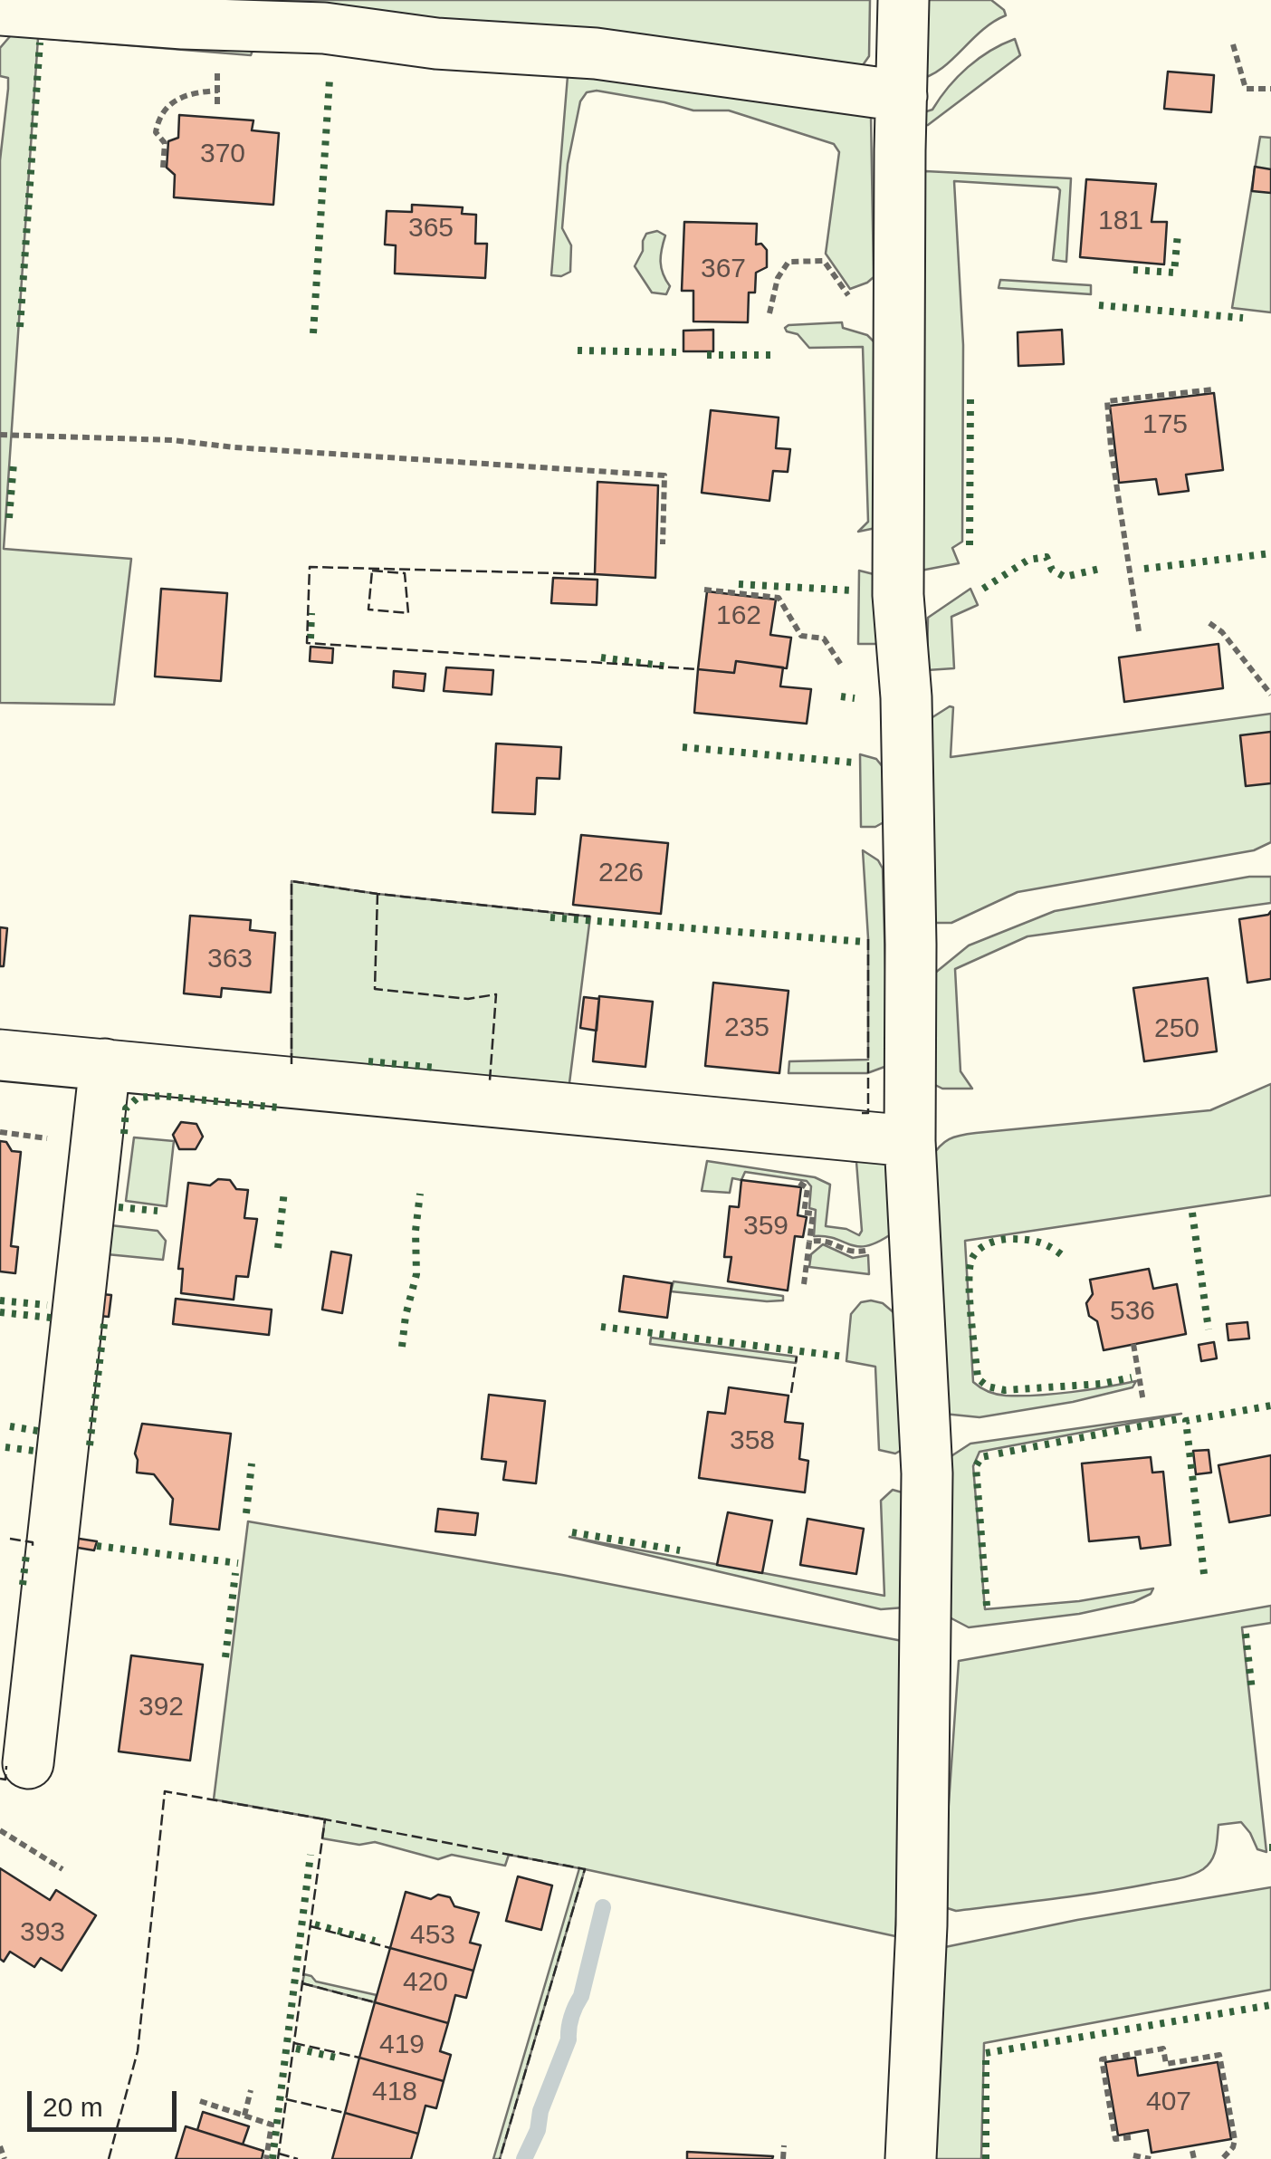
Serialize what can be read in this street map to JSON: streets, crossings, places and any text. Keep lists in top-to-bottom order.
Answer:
{
  "house_numbers": [
    "370",
    "181",
    "365",
    "367",
    "175",
    "162",
    "226",
    "363",
    "235",
    "250",
    "359",
    "536",
    "358",
    "392",
    "393",
    "453",
    "420",
    "419",
    "418",
    "407"
  ],
  "scale_bar": "20 m"
}
